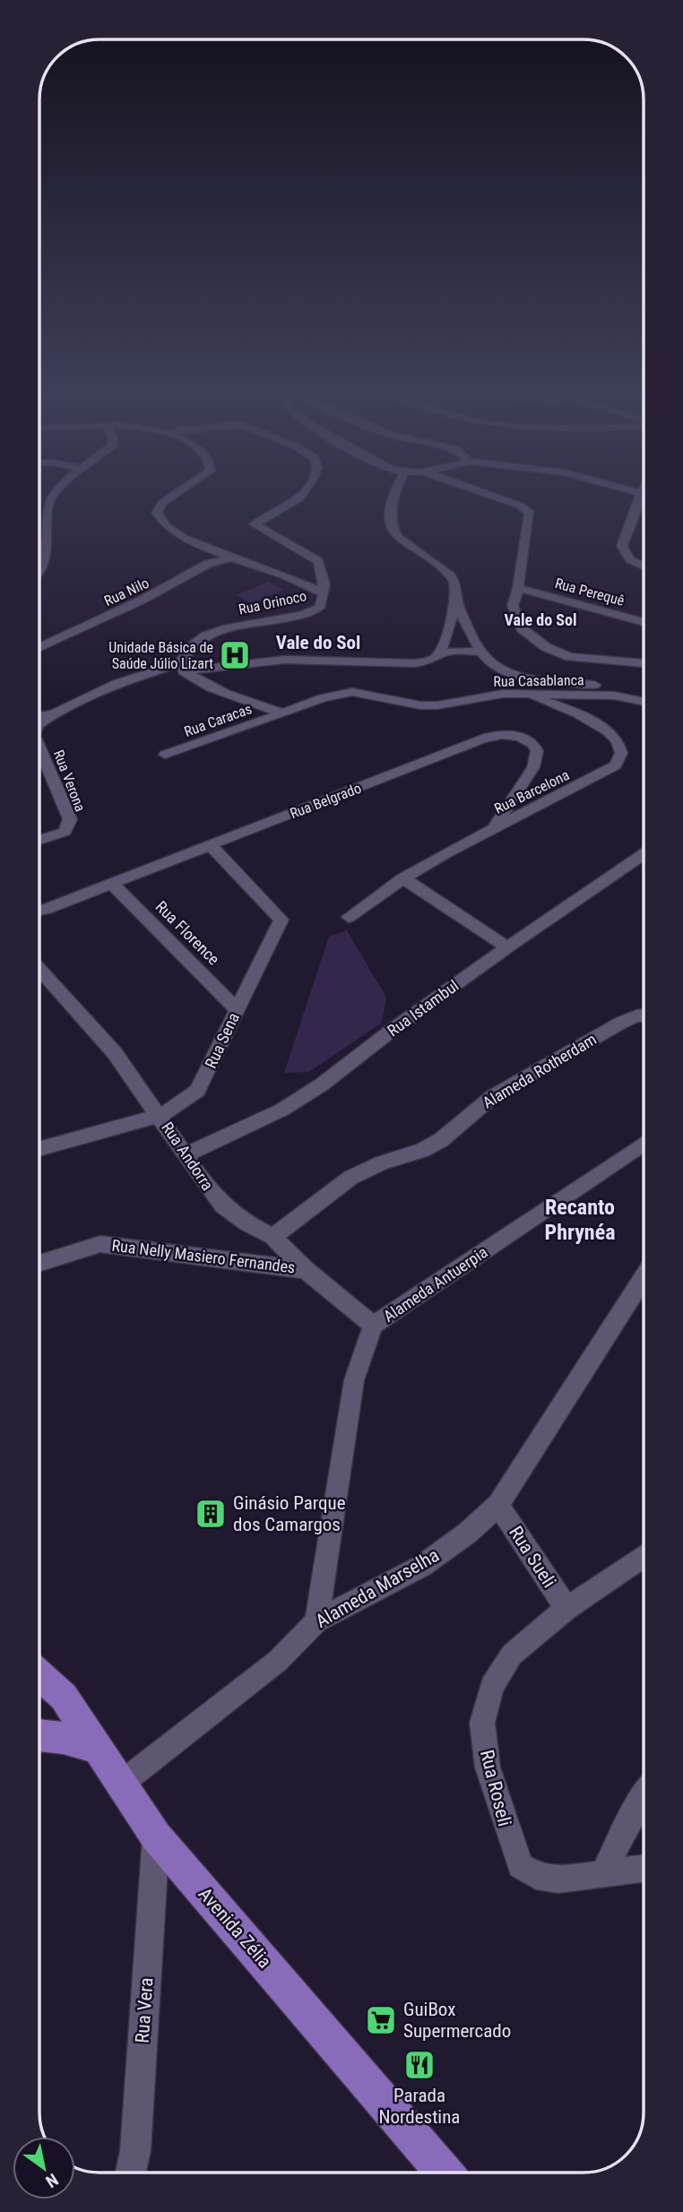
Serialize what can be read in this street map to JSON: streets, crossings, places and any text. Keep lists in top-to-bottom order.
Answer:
{
  "streets": {
    "main road": ["Avenida Zélia"],
    "street": [
      "Rua Nilo",
      "Rua Perequê",
      "Rua Orinoco",
      "Rua Casablanca",
      "Rua Caracas",
      "Rua Verona",
      "Rua Barcelona",
      "Rua Belgrado",
      "Rua Florence",
      "Rua Istambul",
      "Rua Sena",
      "Alameda Rotherdam",
      "Rua Andorra",
      "Rua Nelly Masiero Fernandes",
      "Alameda Antuerpia",
      "Rua Sueli",
      "Alameda Marselha",
      "Rua Roseli",
      "Rua Vera"
    ]
  },
  "crossings": [
    ["Rua Casablanca", "Rua Caracas"],
    ["Rua Casablanca", "Rua Barcelona"],
    ["Rua Barcelona", "Rua Belgrado"],
    ["Rua Belgrado", "Rua Florence"],
    ["Rua Belgrado", "Rua Sena"],
    ["Rua Florence", "Rua Sena"],
    ["Rua Istambul", "Rua Andorra"],
    ["Rua Sena", "Rua Andorra"],
    ["Alameda Rotherdam", "Rua Andorra"],
    ["Rua Andorra", "Rua Nelly Masiero Fernandes"],
    ["Rua Andorra", "Alameda Antuerpia"],
    ["Alameda Antuerpia", "Alameda Marselha"],
    ["Rua Sueli", "Alameda Marselha"],
    ["Rua Sueli", "Rua Roseli"],
    ["Alameda Marselha", "Avenida Zélia"],
    ["Avenida Zélia", "Rua Vera"]
  ],
  "districts": ["Vale do Sol", "Vale do Sol", "Recanto Phrynéa"],
  "places": {
    "hospital": ["Unidade Básica de Saúde Júlio Lizart"],
    "building": ["Ginásio Parque dos Camargos"],
    "supermarket": ["GuiBox Supermercado"],
    "restaurant": ["Parada Nordestina"]
  },
  "north": "bottom right"
}
